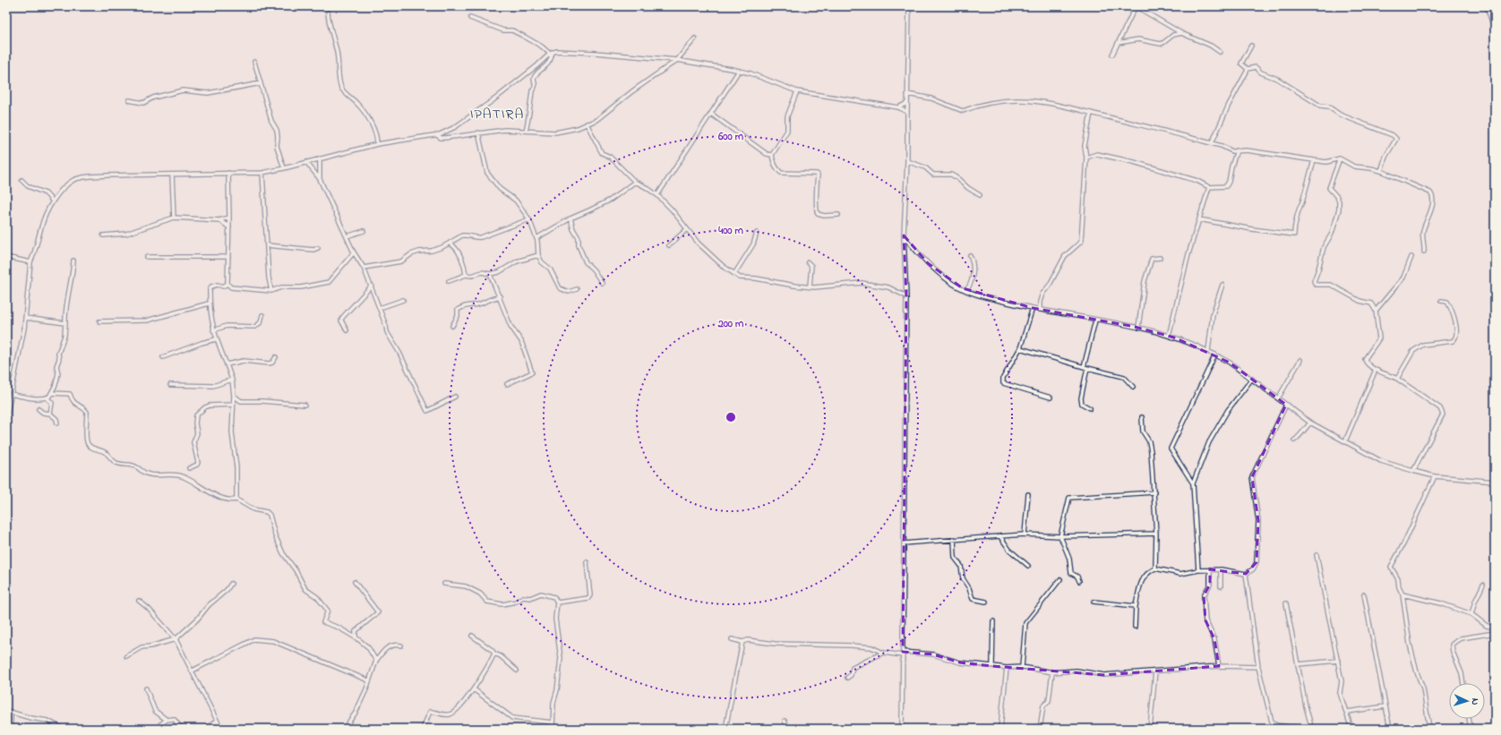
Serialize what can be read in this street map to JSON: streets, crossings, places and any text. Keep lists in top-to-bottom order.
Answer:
{
  "districts": ["IPATIRA"],
  "north": "right",
  "rings": ["600 m", "400 m", "200 m"]
}
